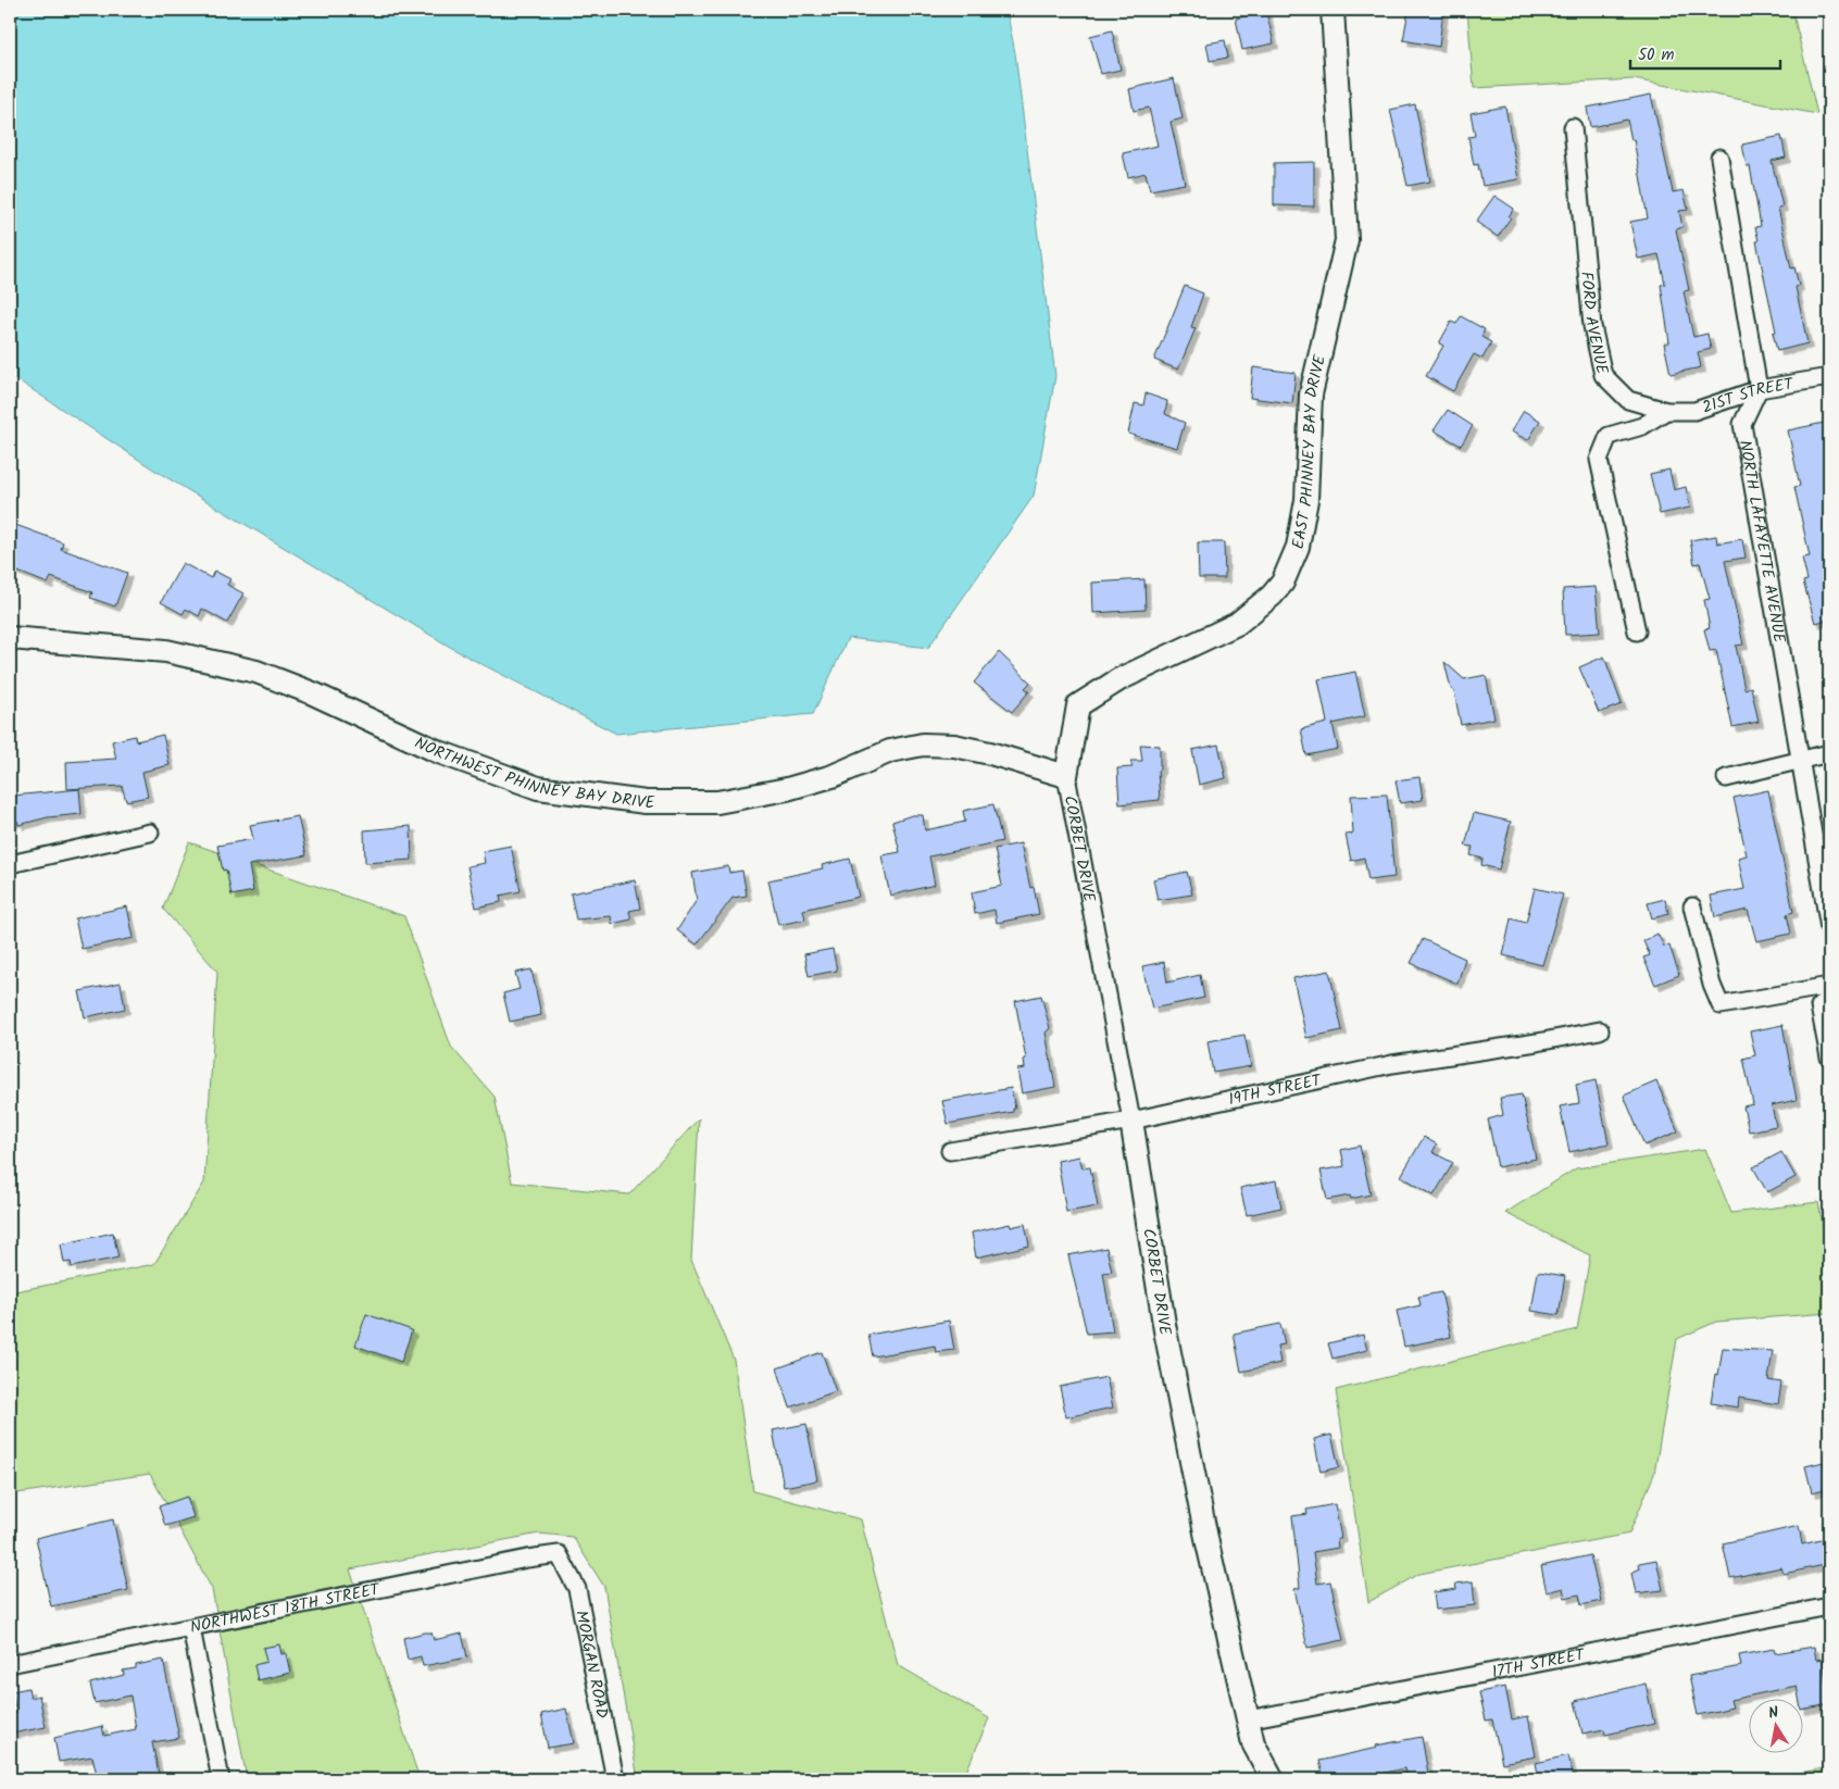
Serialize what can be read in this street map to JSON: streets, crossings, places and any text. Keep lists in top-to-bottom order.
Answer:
{
  "streets": {
    "street": [
      "FORD AVENUE",
      "21ST STREET",
      "EAST PHINNEY BAY DRIVE",
      "NORTH LAFAYETTE AVENUE",
      "NORTHWEST PHINNEY BAY DRIVE",
      "CORBET DRIVE",
      "19TH STREET",
      "NORTHWEST 18TH STREET",
      "17TH STREET",
      "MORGAN ROAD"
    ]
  },
  "crossings": [
    ["FORD AVENUE", "21ST STREET"],
    ["21ST STREET", "NORTH LAFAYETTE AVENUE"],
    ["EAST PHINNEY BAY DRIVE", "NORTHWEST PHINNEY BAY DRIVE"],
    ["EAST PHINNEY BAY DRIVE", "CORBET DRIVE"],
    ["NORTHWEST PHINNEY BAY DRIVE", "CORBET DRIVE"],
    ["CORBET DRIVE", "19TH STREET"],
    ["CORBET DRIVE", "17TH STREET"],
    ["NORTHWEST 18TH STREET", "MORGAN ROAD"]
  ],
  "scale_bar": "50 m",
  "north": "top"
}
